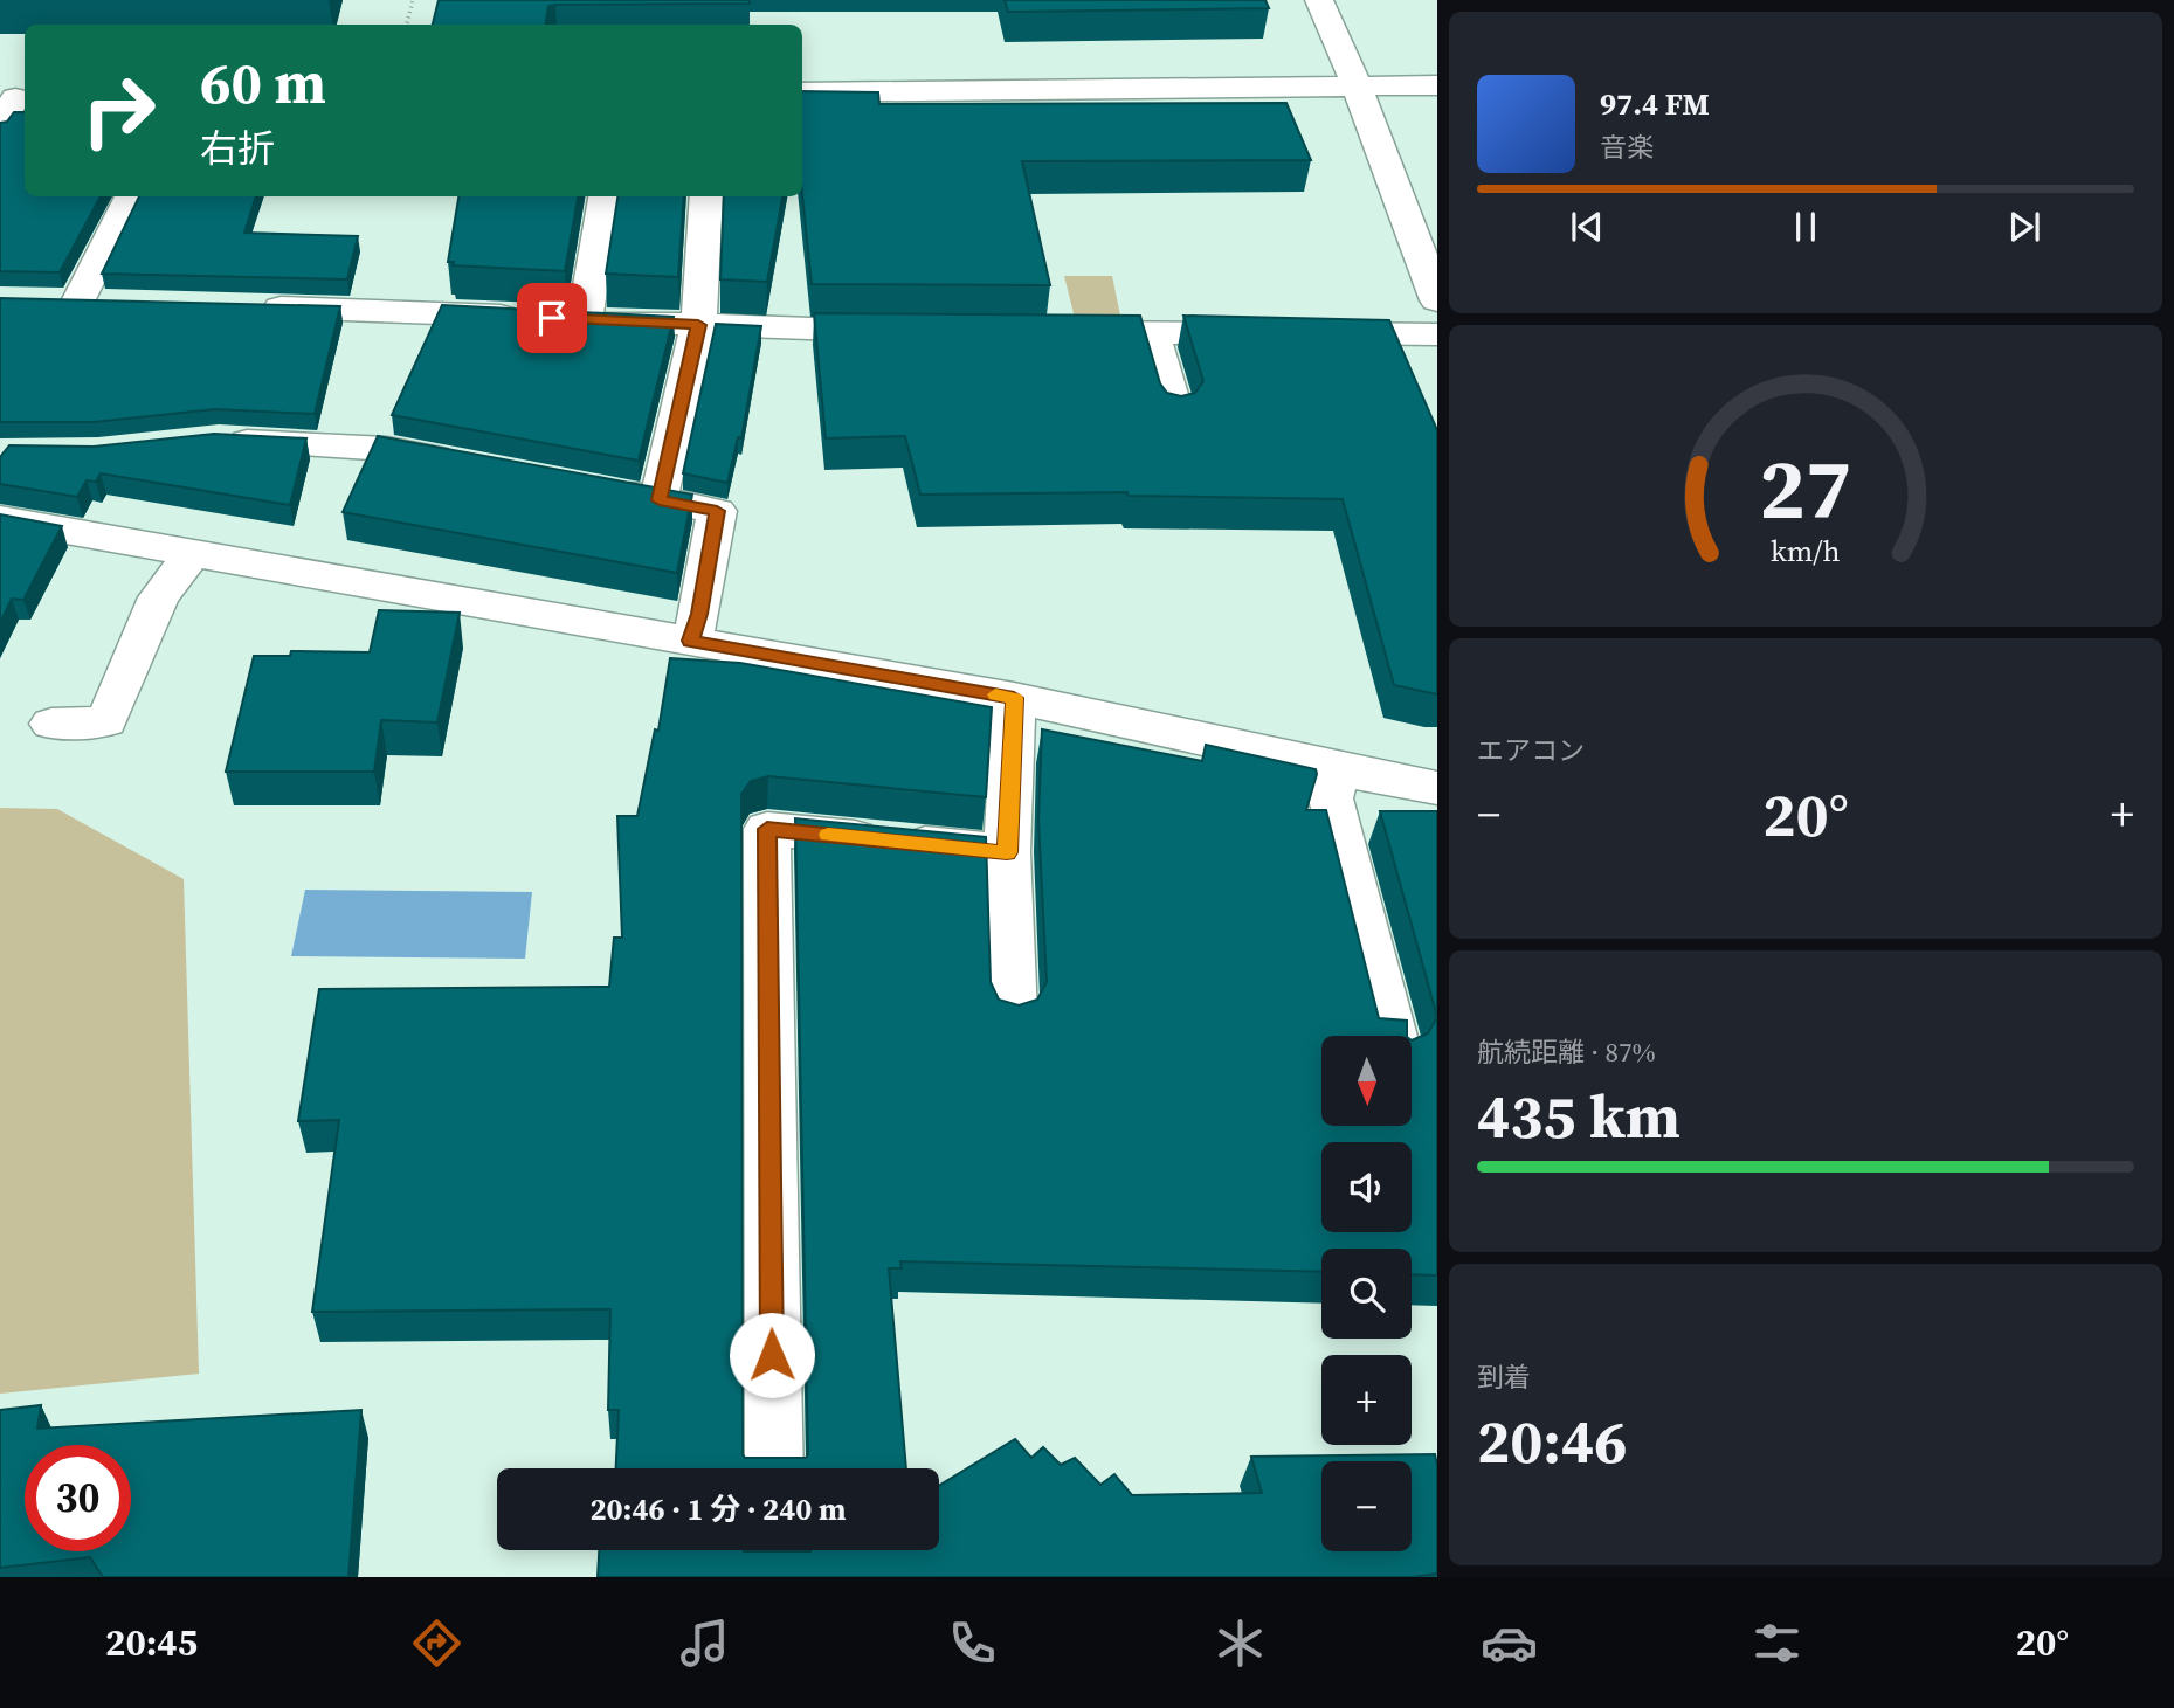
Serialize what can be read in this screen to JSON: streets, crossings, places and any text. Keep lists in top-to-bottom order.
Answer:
{
  "north": "bottom",
  "page": {
    "turn": ["60 m", "右折"],
    "song": ["97.4 FM", "音楽"],
    "tile": [
      "エアコン",
      ["航続距離 · 87%", "435 km"],
      ["到着", "20:46"]
    ],
    "heat": ["−", "20°", "+"],
    "map_buttons": ["+", "−"],
    "limit": "30",
    "trip": "20:46 · 1 分 · 240 m",
    "tabs": ["20:45", "20°"],
    "gauge": ["27", "km/h"]
  }
}
